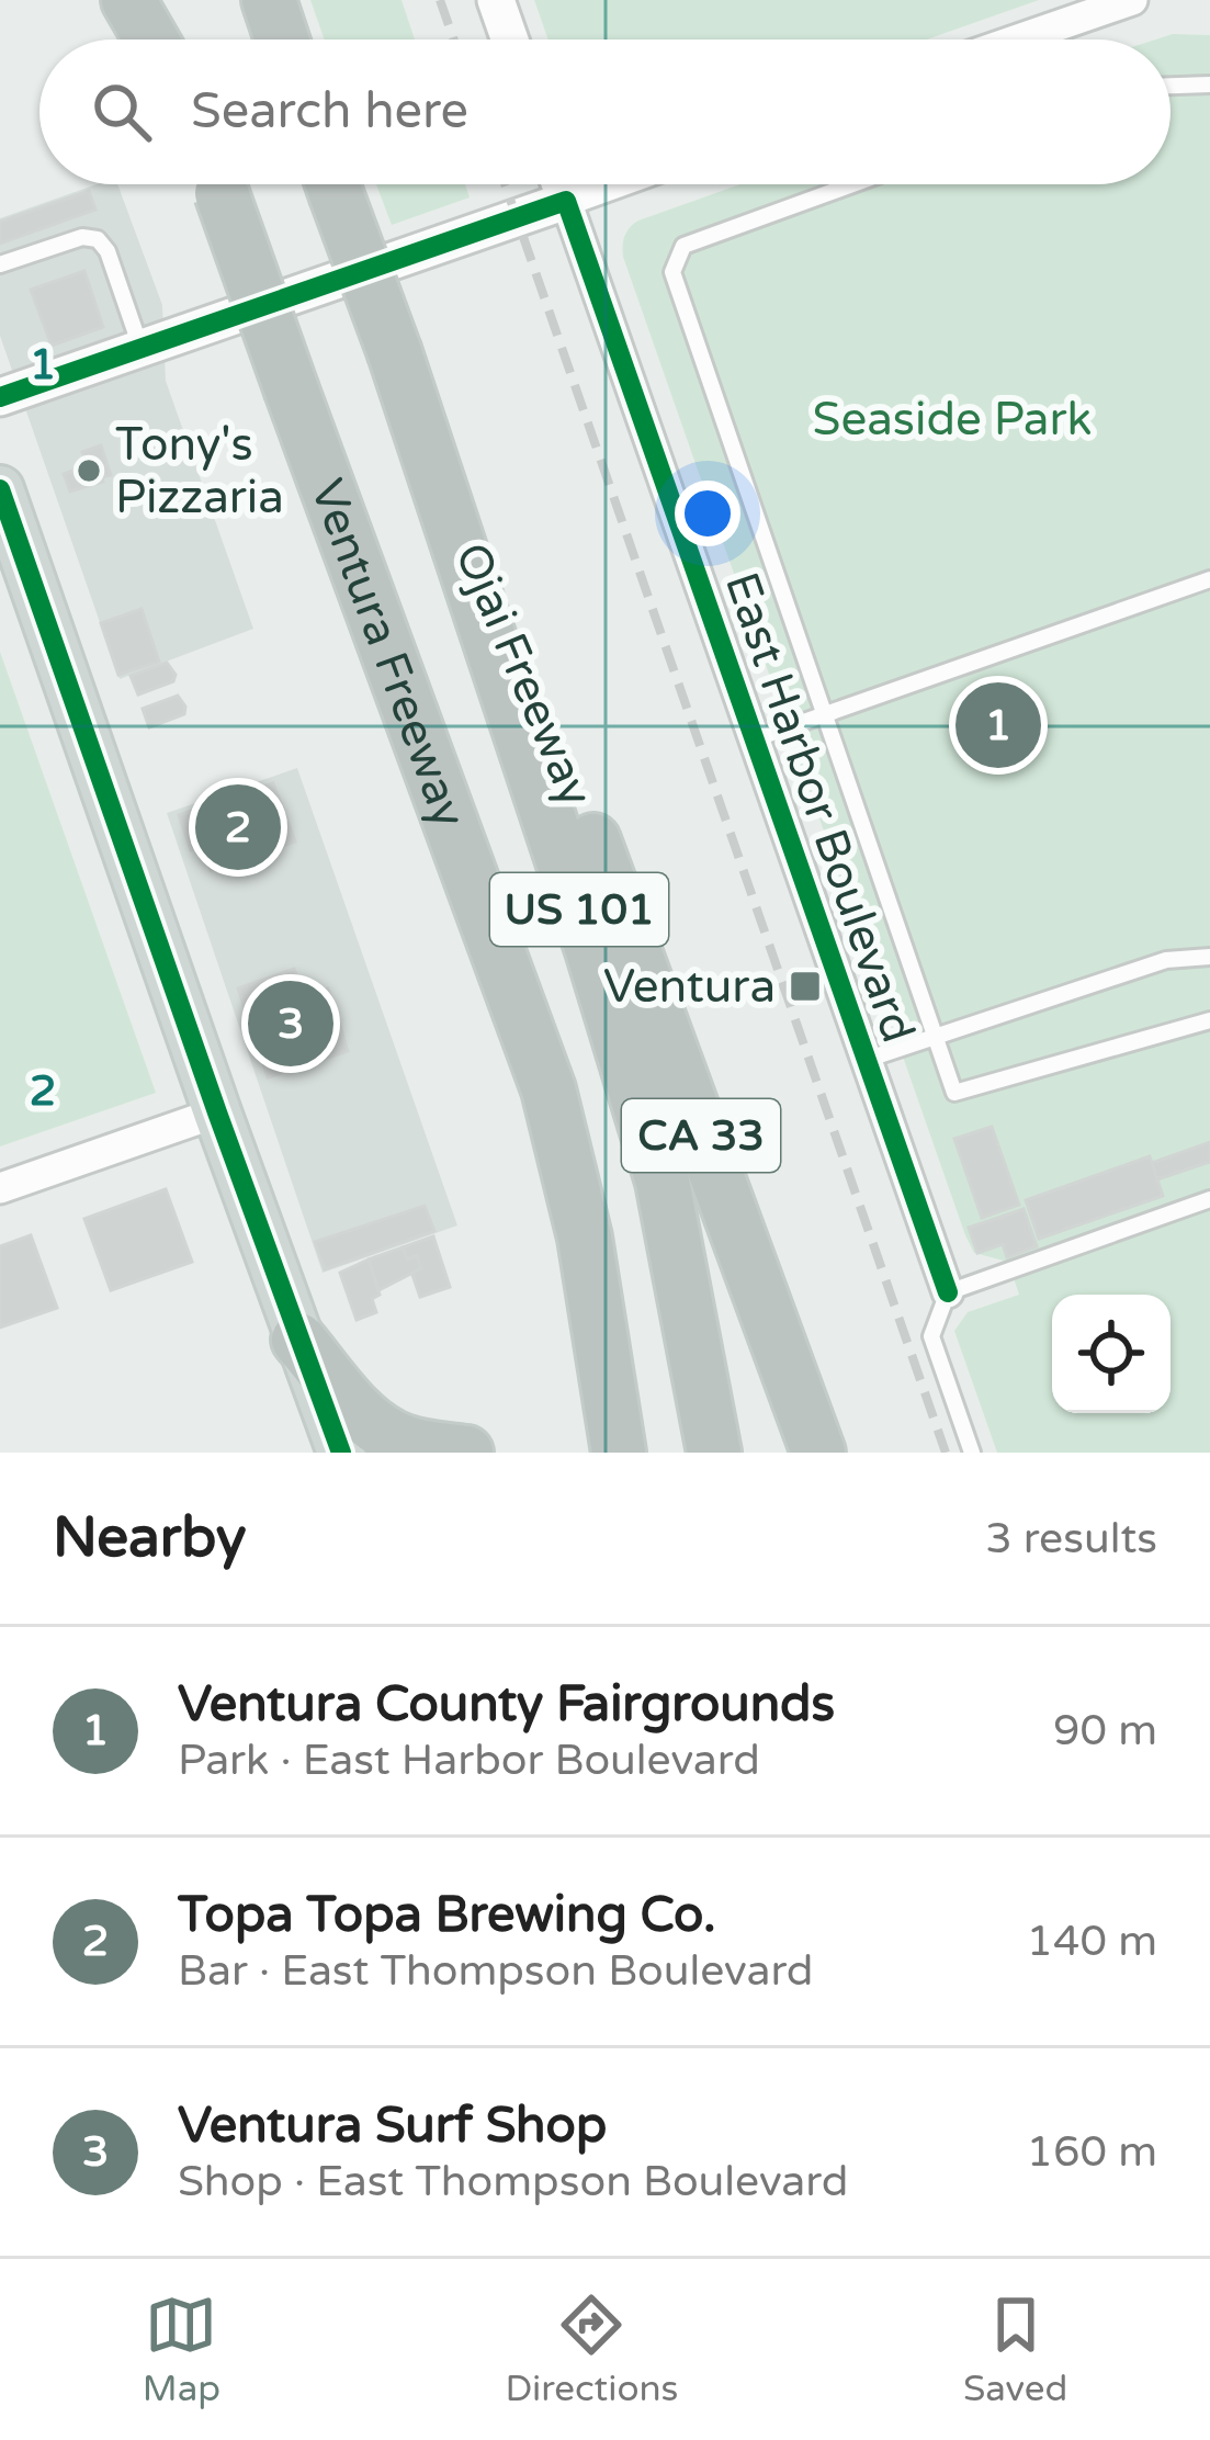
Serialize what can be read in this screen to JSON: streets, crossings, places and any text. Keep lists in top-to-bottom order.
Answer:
{
  "streets": {
    "highway": [
      "Ventura Freeway",
      "Ojai Freeway",
      "US 101",
      "CA 33"
    ],
    "street": ["East Harbor Boulevard"]
  },
  "crossings": [
    ["Ventura Freeway", "Ojai Freeway"]
  ],
  "parks": ["Seaside Park"],
  "places": {
    "other": ["Tony's Pizzaria"],
    "transit": ["Ventura"]
  },
  "page": {
    "search": "Search here",
    "pins": ["1", "2", "3"],
    "heading": ["Nearby", "3 results"],
    "list": [
      {
        "mark": "1",
        "name": "Ventura County Fairgrounds",
        "note": "Park · East Harbor Boulevard",
        "value": "90 m"
      },
      {
        "mark": "2",
        "name": "Topa Topa Brewing Co.",
        "note": "Bar · East Thompson Boulevard",
        "value": "140 m"
      },
      {
        "mark": "3",
        "name": "Ventura Surf Shop",
        "note": "Shop · East Thompson Boulevard",
        "value": "160 m"
      }
    ],
    "nav": ["Map", "Directions", "Saved"]
  },
  "grid": {
    "rows": ["1", "2"]
  }
}
